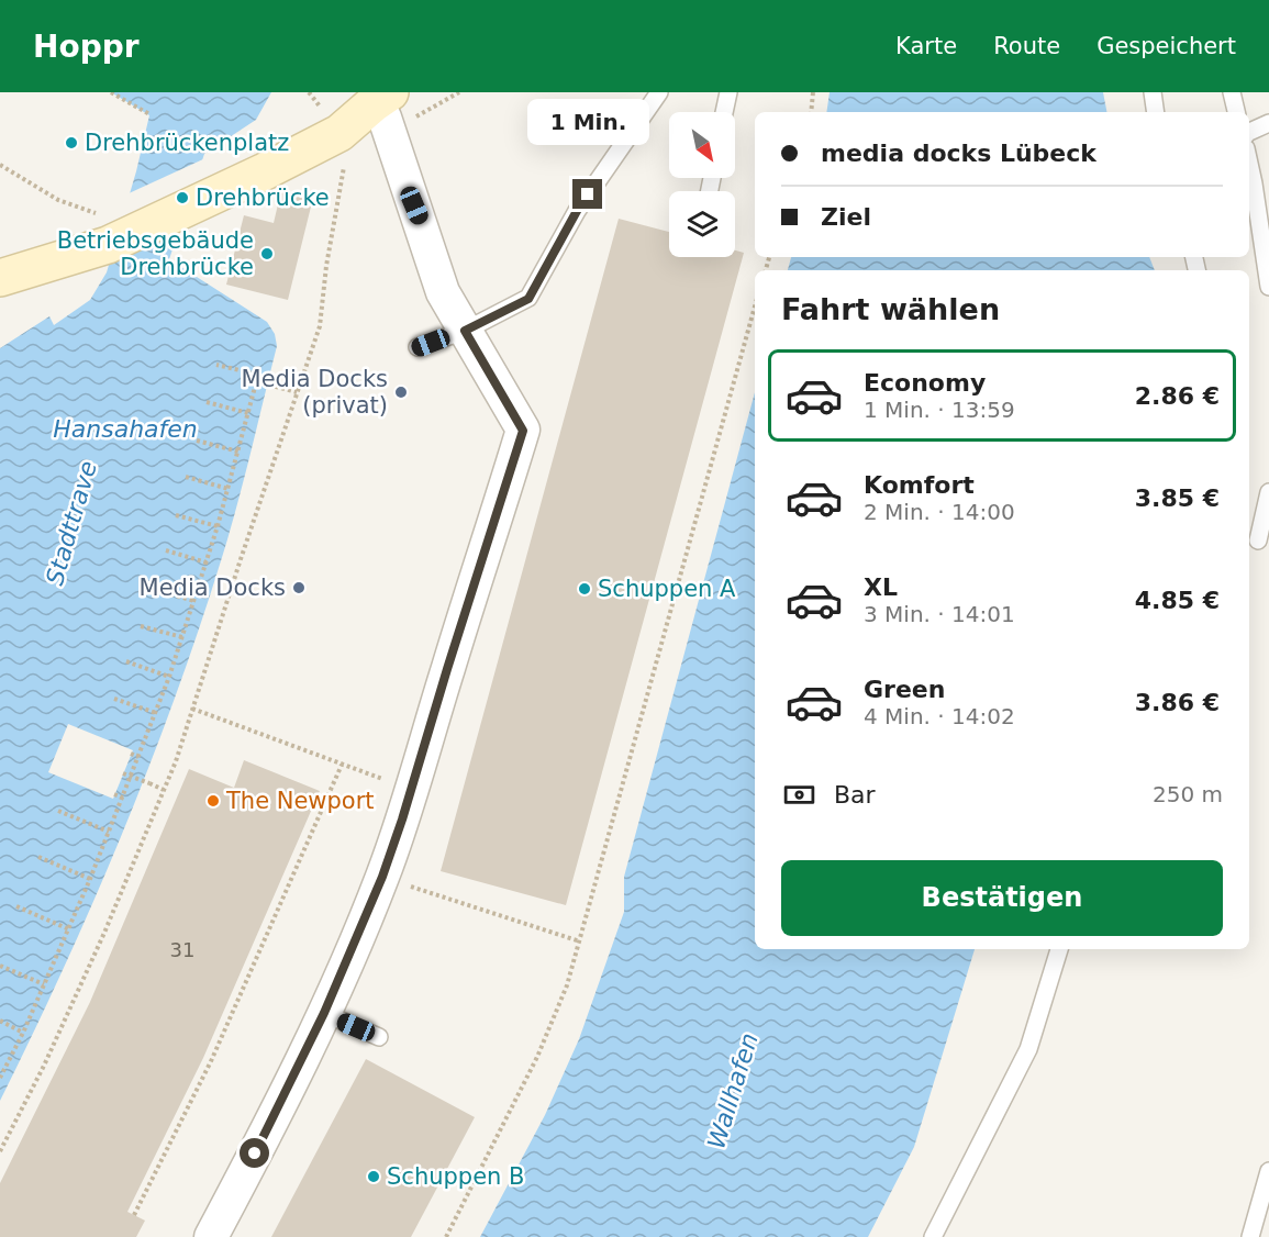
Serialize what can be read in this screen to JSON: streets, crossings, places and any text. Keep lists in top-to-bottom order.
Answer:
{
  "water": ["Hansahafen", "Stadttrave", "Wallhafen"],
  "places": [
    "Drehbrückenplatz",
    "Drehbrücke",
    "Betriebsgebäude Drehbrücke",
    "Media Docks (privat)",
    "Media Docks",
    "Schuppen A",
    "The Newport",
    "Schuppen B"
  ],
  "house_numbers": ["31"],
  "north": "bottom right",
  "page": {
    "header": "Hoppr",
    "nav": ["Karte", "Route", "Gespeichert"],
    "bubble": "1 Min.",
    "banner": ["media docks Lübeck", "Ziel"],
    "heading": "Fahrt wählen",
    "list": [
      {
        "name": "Economy",
        "note": "1 Min. · 13:59",
        "value": "2.86 €"
      },
      {
        "name": "Komfort",
        "note": "2 Min. · 14:00",
        "value": "3.85 €"
      },
      {
        "name": "XL",
        "note": "3 Min. · 14:01",
        "value": "4.85 €"
      },
      {
        "name": "Green",
        "note": "4 Min. · 14:02",
        "value": "3.86 €"
      }
    ],
    "pay": ["Bar", "250 m"],
    "buttons": "Bestätigen"
  }
}
